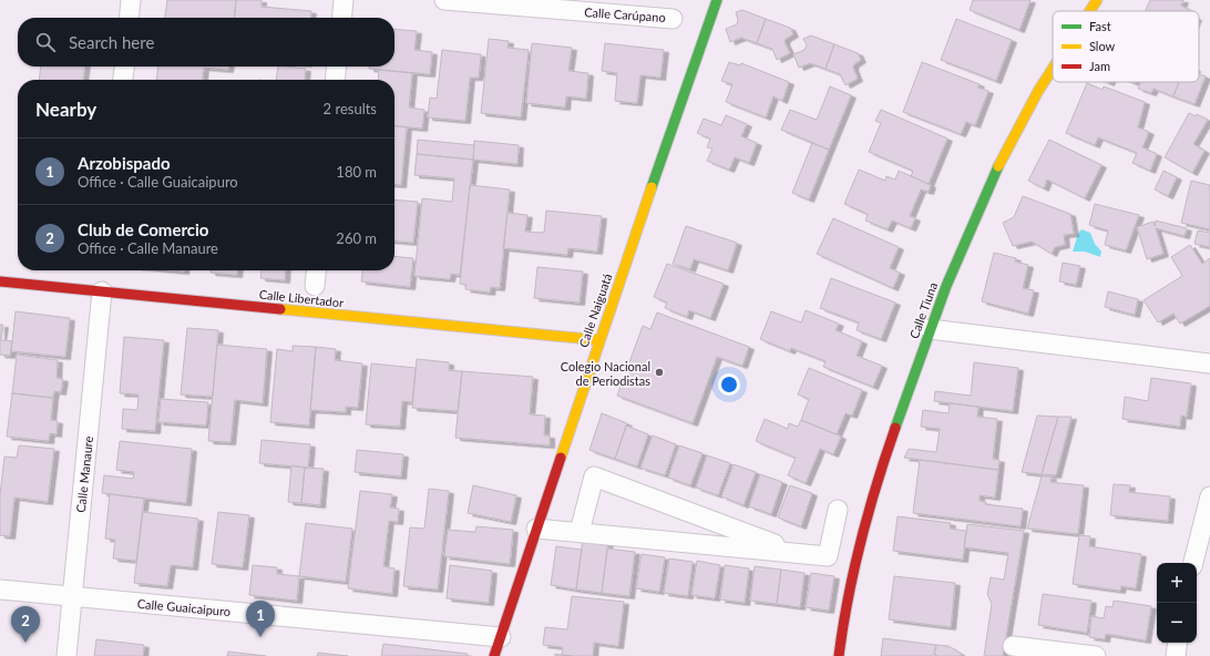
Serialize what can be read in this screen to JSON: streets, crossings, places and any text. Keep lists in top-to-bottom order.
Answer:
{
  "streets": {
    "street": [
      "Calle Carúpano",
      "Calle Libertador",
      "Calle Naiguatá",
      "Calle Tiuna",
      "Calle Manaure",
      "Calle Guaicaipuro"
    ]
  },
  "crossings": [
    ["Calle Libertador", "Calle Naiguatá"],
    ["Calle Libertador", "Calle Manaure"],
    ["Calle Naiguatá", "Calle Guaicaipuro"],
    ["Calle Manaure", "Calle Guaicaipuro"]
  ],
  "places": ["Colegio Nacional de Periodistas"],
  "legend": ["Fast", "Slow", "Jam"],
  "page": {
    "search": "Search here",
    "heading": ["Nearby", "2 results"],
    "list": [
      {
        "mark": "1",
        "name": "Arzobispado",
        "note": "Office · Calle Guaicaipuro",
        "value": "180 m"
      },
      {
        "mark": "2",
        "name": "Club de Comercio",
        "note": "Office · Calle Manaure",
        "value": "260 m"
      }
    ],
    "map_buttons": ["+", "−"],
    "pins": ["1", "2"]
  }
}
